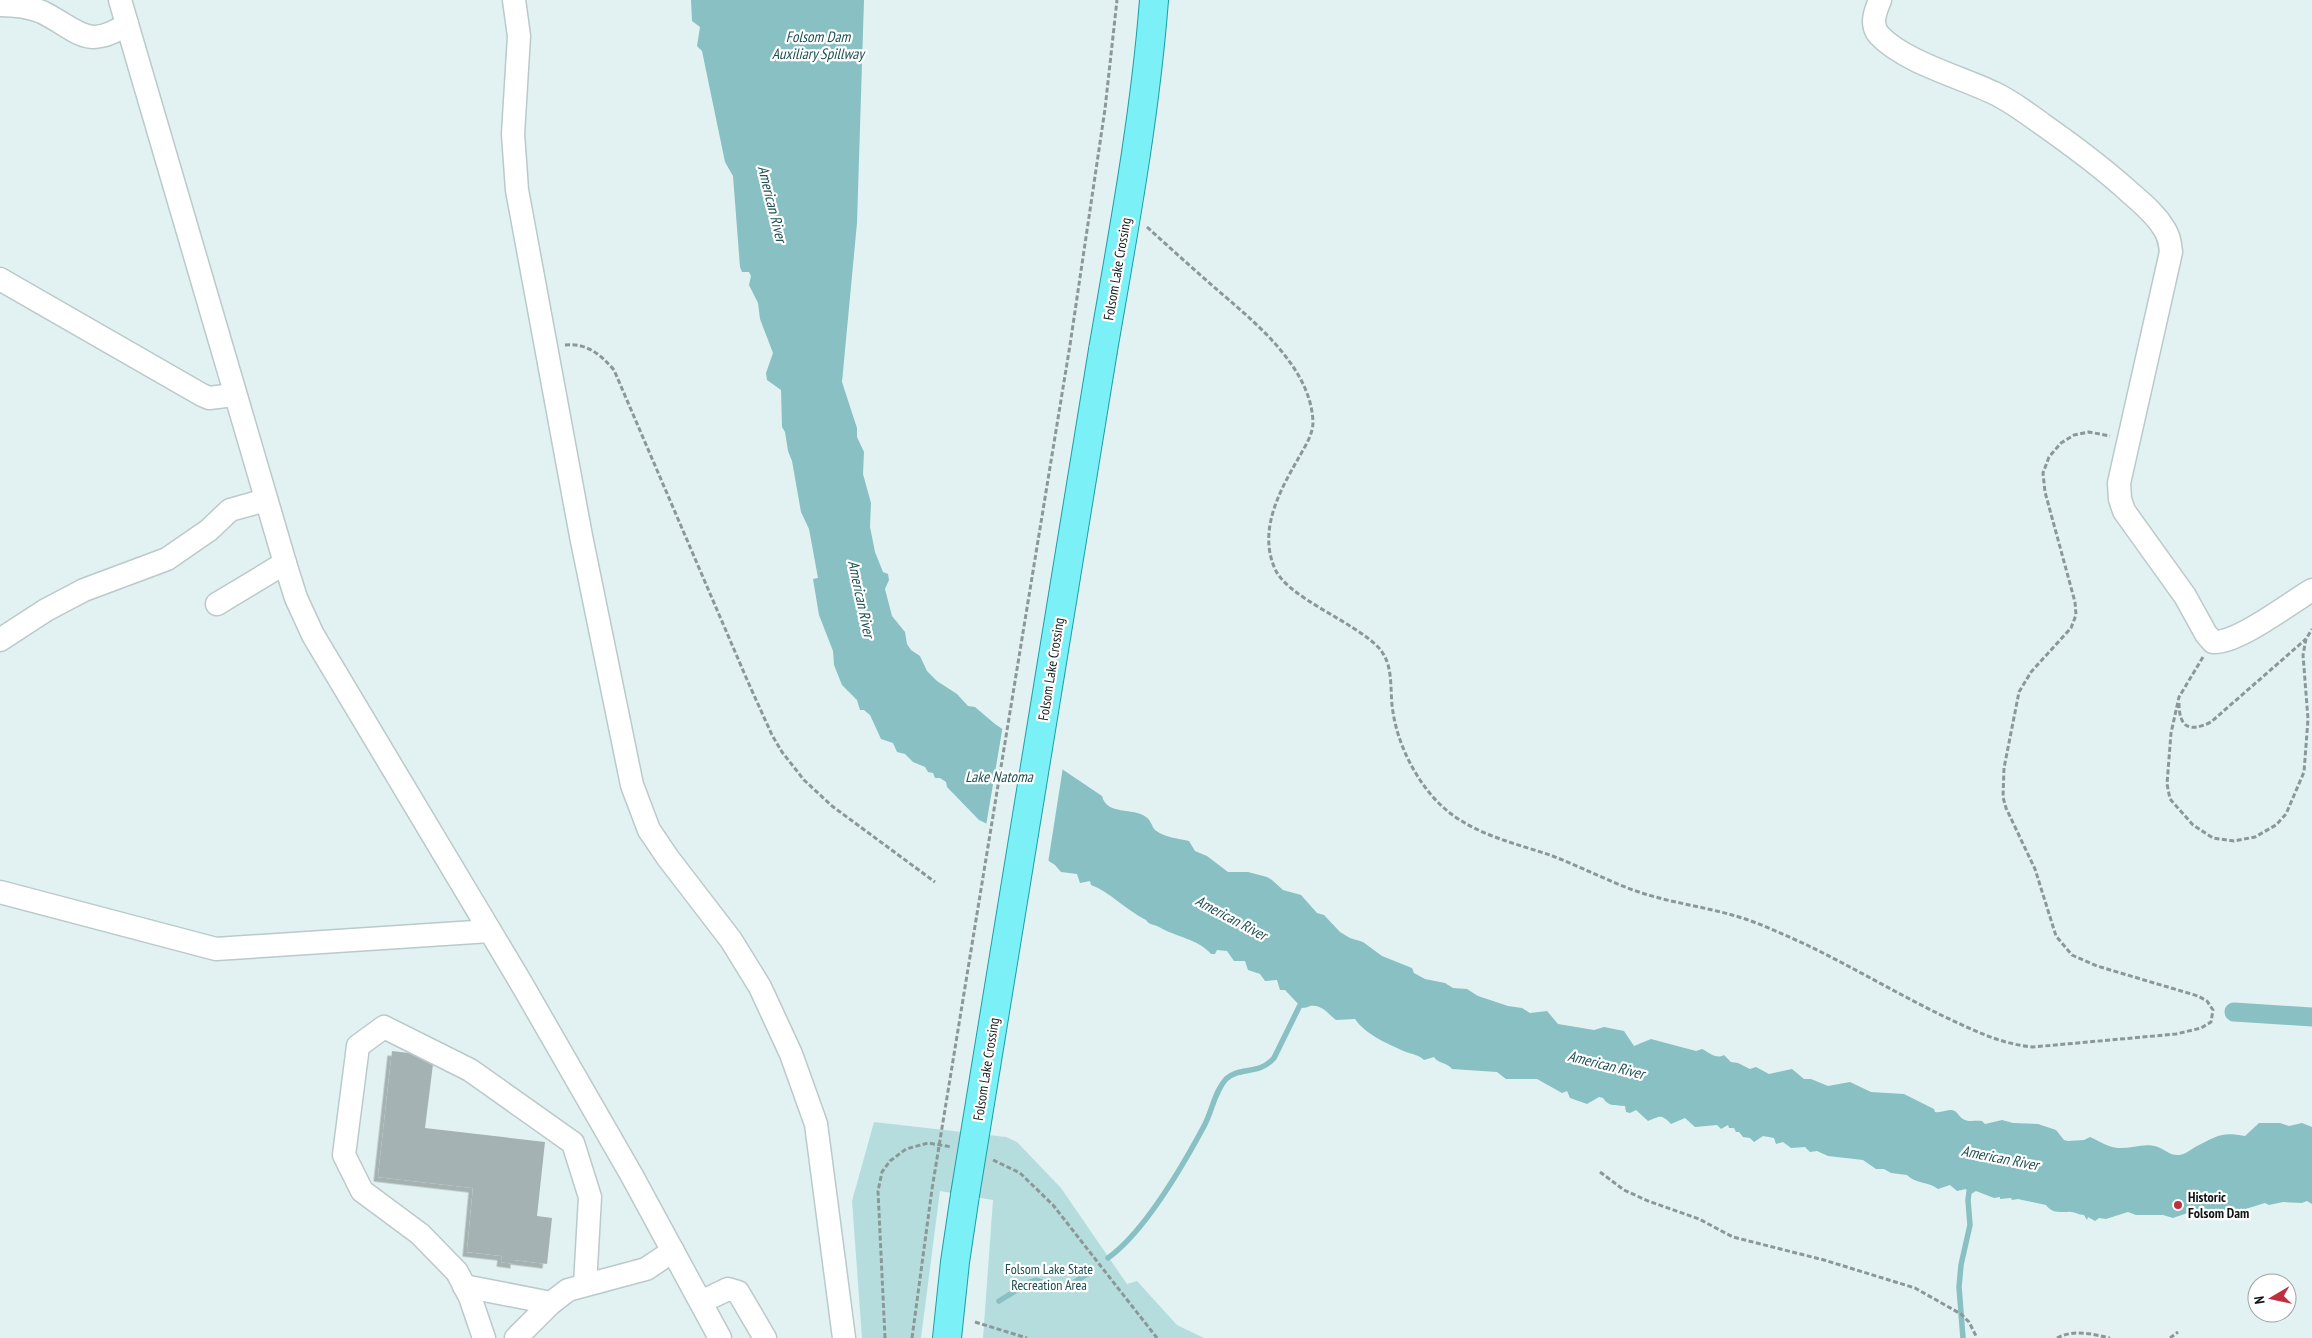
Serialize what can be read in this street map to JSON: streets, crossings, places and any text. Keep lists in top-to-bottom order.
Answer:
{
  "streets": {
    "main road": ["Folsom Lake Crossing"]
  },
  "water": ["Folsom Dam Auxiliary Spillway", "American River", "Lake Natoma"],
  "parks": ["Folsom Lake State Recreation Area"],
  "places": ["Historic Folsom Dam"],
  "north": "left"
}
